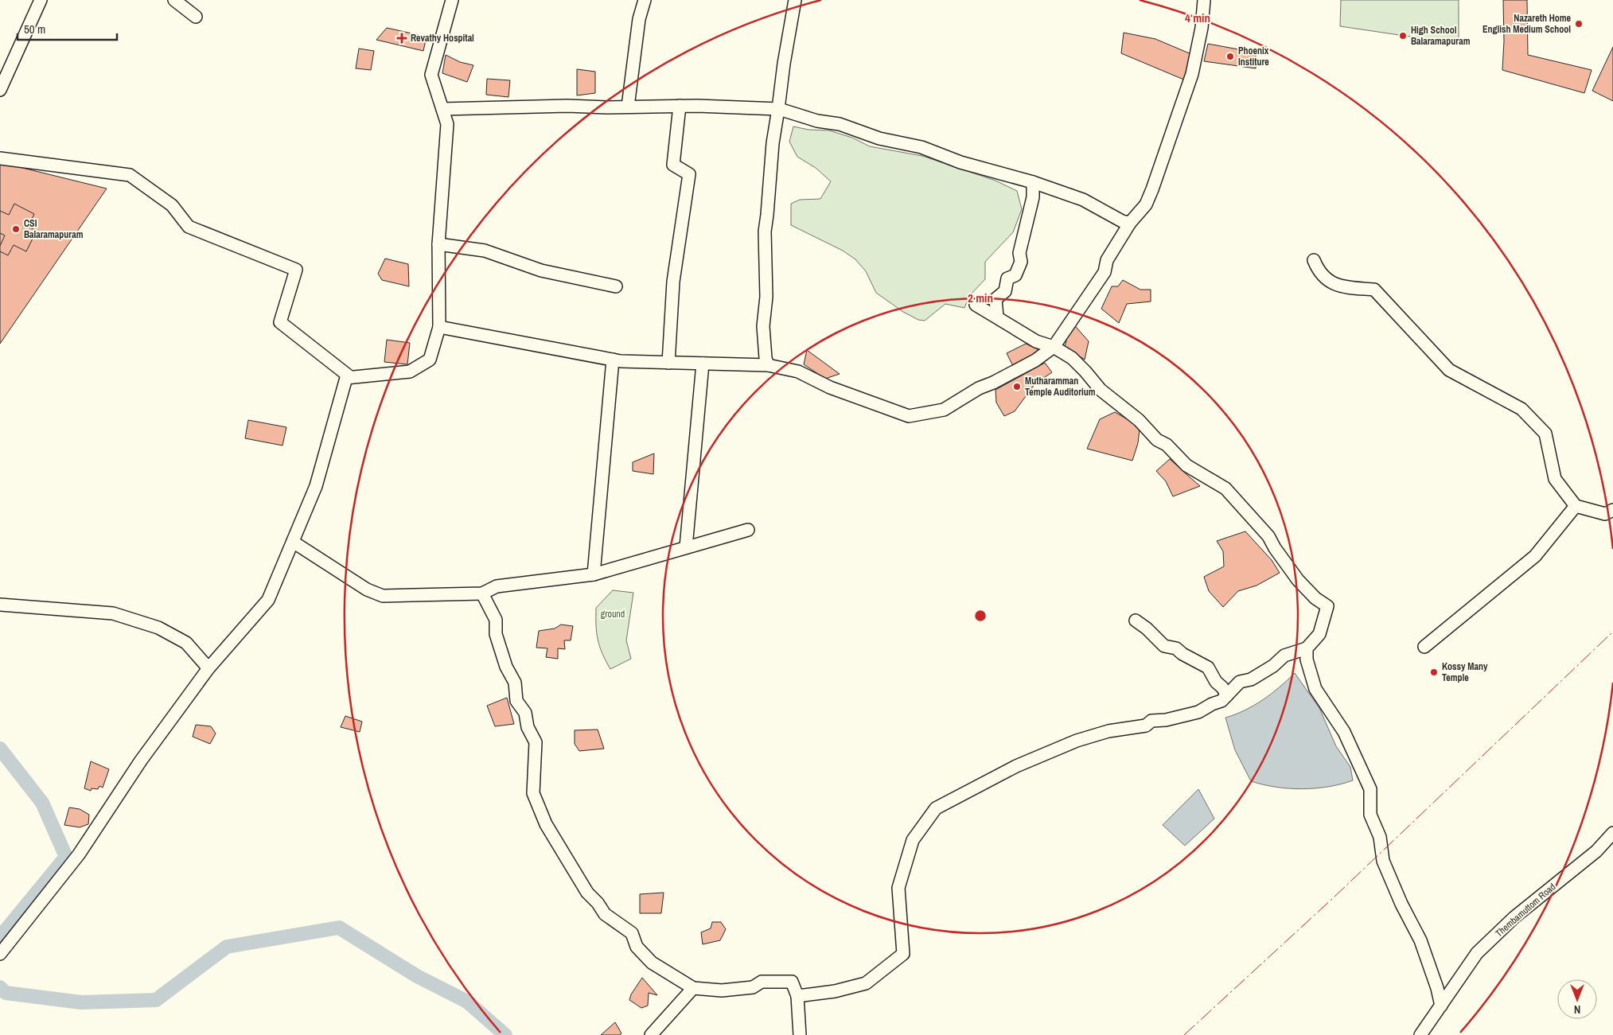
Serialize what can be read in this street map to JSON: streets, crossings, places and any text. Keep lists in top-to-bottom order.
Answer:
{
  "streets": {
    "street": ["Thembamuttom Road"]
  },
  "parks": ["ground"],
  "places": {
    "other": [
      "Nazareth Home English Medium School",
      "High School Balaramapuram",
      "Phoenix Institure",
      "CSI Balaramapuram",
      "Mutharamman Temple Auditorium",
      "Kossy Many Temple"
    ],
    "health": ["Revathy Hospital"]
  },
  "scale_bar": "50 m",
  "north": "bottom",
  "rings": ["4 min", "2 min"]
}
